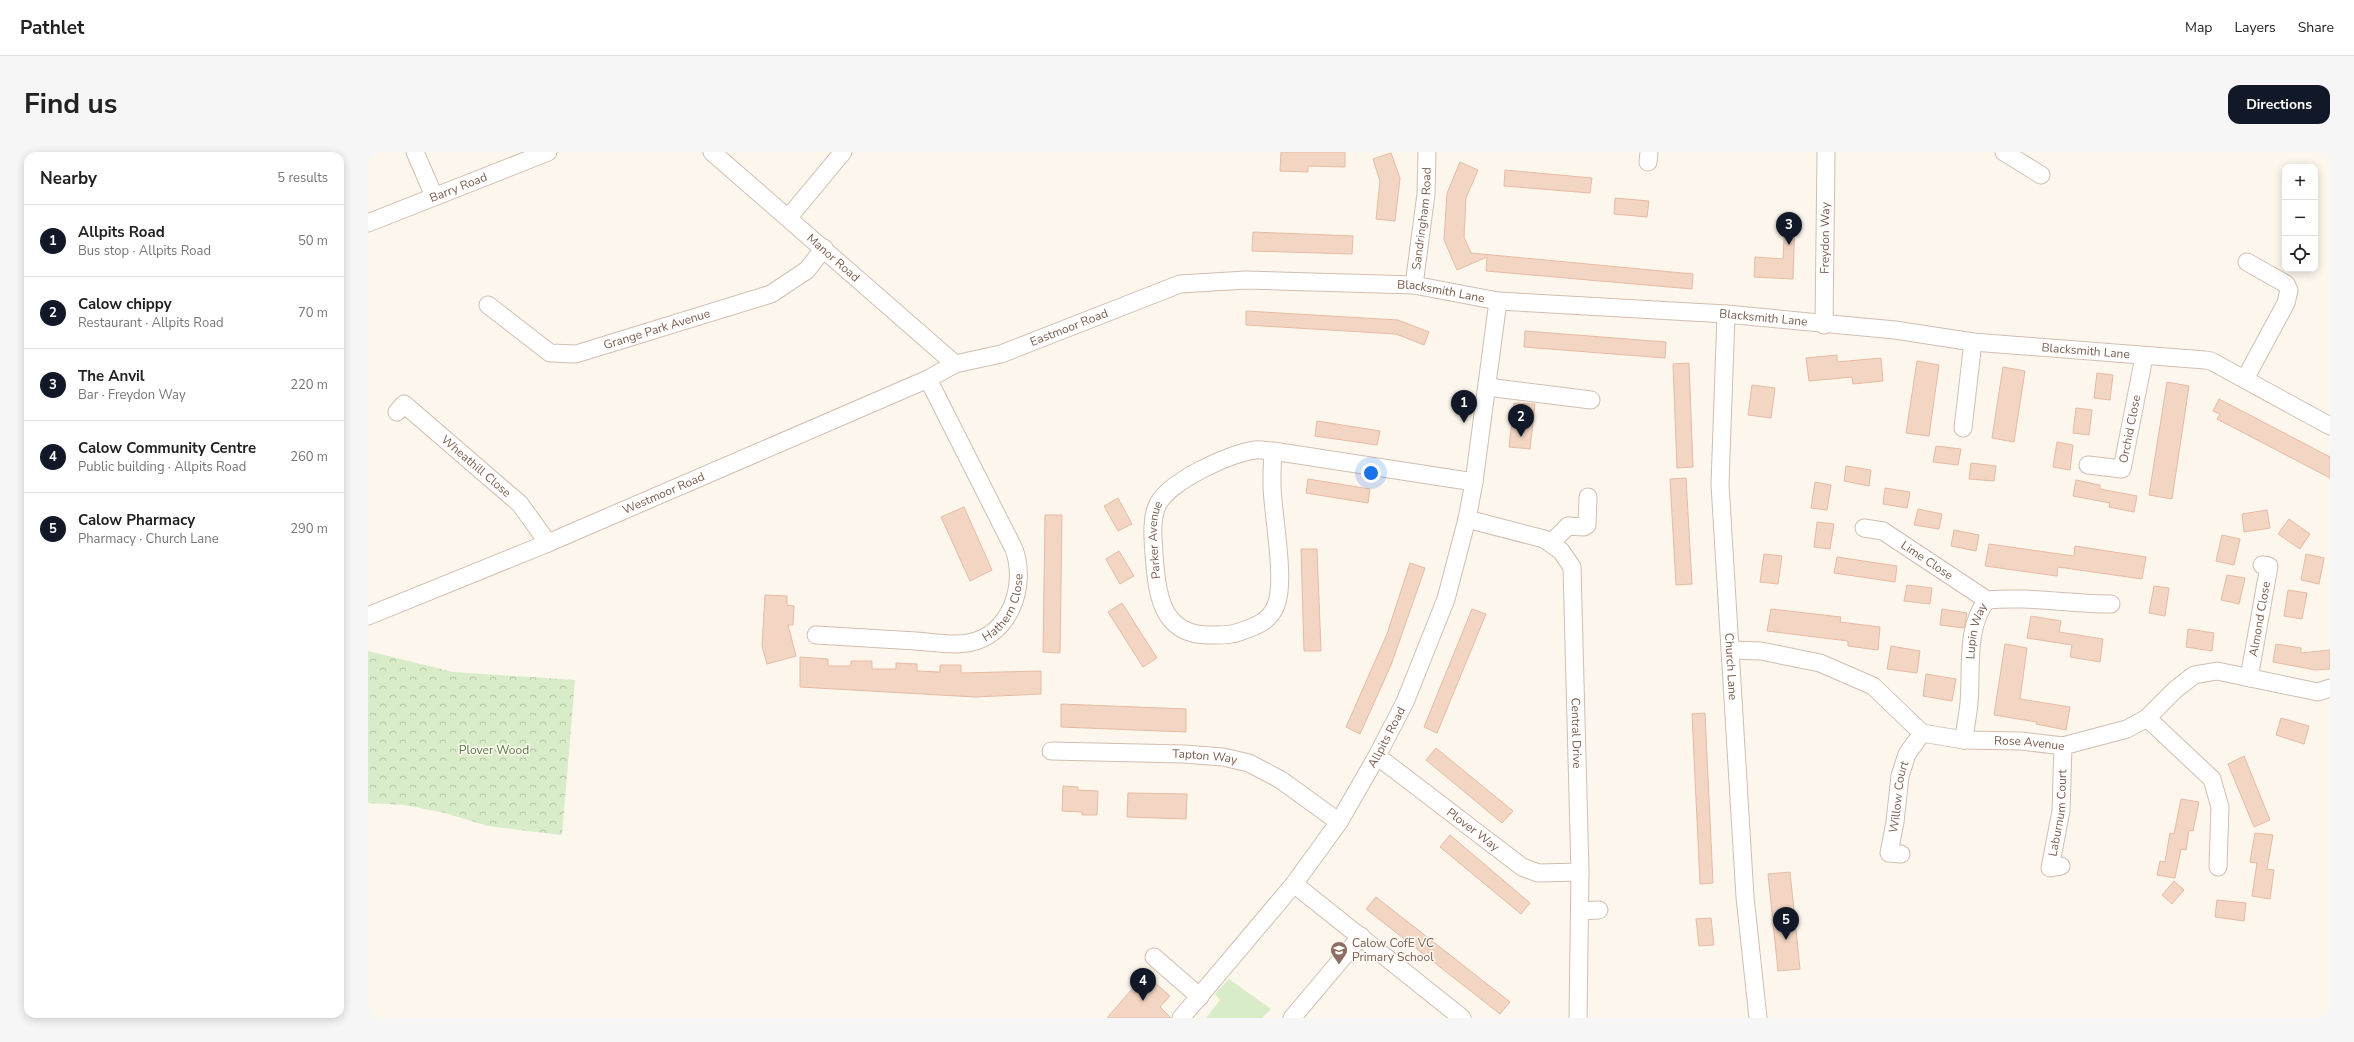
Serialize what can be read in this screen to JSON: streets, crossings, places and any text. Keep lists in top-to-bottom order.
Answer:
{
  "streets": {
    "street": [
      "Barry Road",
      "Sandringham Road",
      "Freydon Way",
      "Manor Road",
      "Blacksmith Lane",
      "Eastmoor Road",
      "Grange Park Avenue",
      "Orchid Close",
      "Wheathill Close",
      "Westmoor Road",
      "Parker Avenue",
      "Lime Close",
      "Hathern Close",
      "Almond Close",
      "Lupin Way",
      "Church Lane",
      "Central Drive",
      "Allpits Road",
      "Rose Avenue",
      "Tapton Way",
      "Willow Court",
      "Laburnum Court",
      "Plover Way"
    ]
  },
  "crossings": [
    ["Sandringham Road", "Blacksmith Lane"],
    ["Freydon Way", "Blacksmith Lane"],
    ["Manor Road", "Eastmoor Road"],
    ["Manor Road", "Grange Park Avenue"],
    ["Manor Road", "Westmoor Road"],
    ["Blacksmith Lane", "Eastmoor Road"],
    ["Blacksmith Lane", "Orchid Close"],
    ["Blacksmith Lane", "Church Lane"],
    ["Blacksmith Lane", "Allpits Road"],
    ["Eastmoor Road", "Westmoor Road"],
    ["Wheathill Close", "Westmoor Road"],
    ["Westmoor Road", "Hathern Close"],
    ["Parker Avenue", "Allpits Road"],
    ["Lime Close", "Lupin Way"],
    ["Almond Close", "Rose Avenue"],
    ["Lupin Way", "Rose Avenue"],
    ["Central Drive", "Allpits Road"],
    ["Central Drive", "Plover Way"],
    ["Allpits Road", "Tapton Way"],
    ["Allpits Road", "Plover Way"],
    ["Rose Avenue", "Willow Court"],
    ["Rose Avenue", "Laburnum Court"]
  ],
  "parks": ["Plover Wood"],
  "places": {
    "school or university": ["Calow CofE VC Primary School"]
  },
  "page": {
    "header": "Pathlet",
    "nav": ["Map", "Layers", "Share"],
    "title": "Find us",
    "buttons": "Directions",
    "heading": ["Nearby", "5 results"],
    "map_buttons": ["+", "−"],
    "list": [
      {
        "mark": "1",
        "name": "Allpits Road",
        "note": "Bus stop · Allpits Road",
        "value": "50 m"
      },
      {
        "mark": "2",
        "name": "Calow chippy",
        "note": "Restaurant · Allpits Road",
        "value": "70 m"
      },
      {
        "mark": "3",
        "name": "The Anvil",
        "note": "Bar · Freydon Way",
        "value": "220 m"
      },
      {
        "mark": "4",
        "name": "Calow Community Centre",
        "note": "Public building · Allpits Road",
        "value": "260 m"
      },
      {
        "mark": "5",
        "name": "Calow Pharmacy",
        "note": "Pharmacy · Church Lane",
        "value": "290 m"
      }
    ],
    "pins": [
      "3",
      "1",
      "2",
      "5",
      "4"
    ]
  }
}
